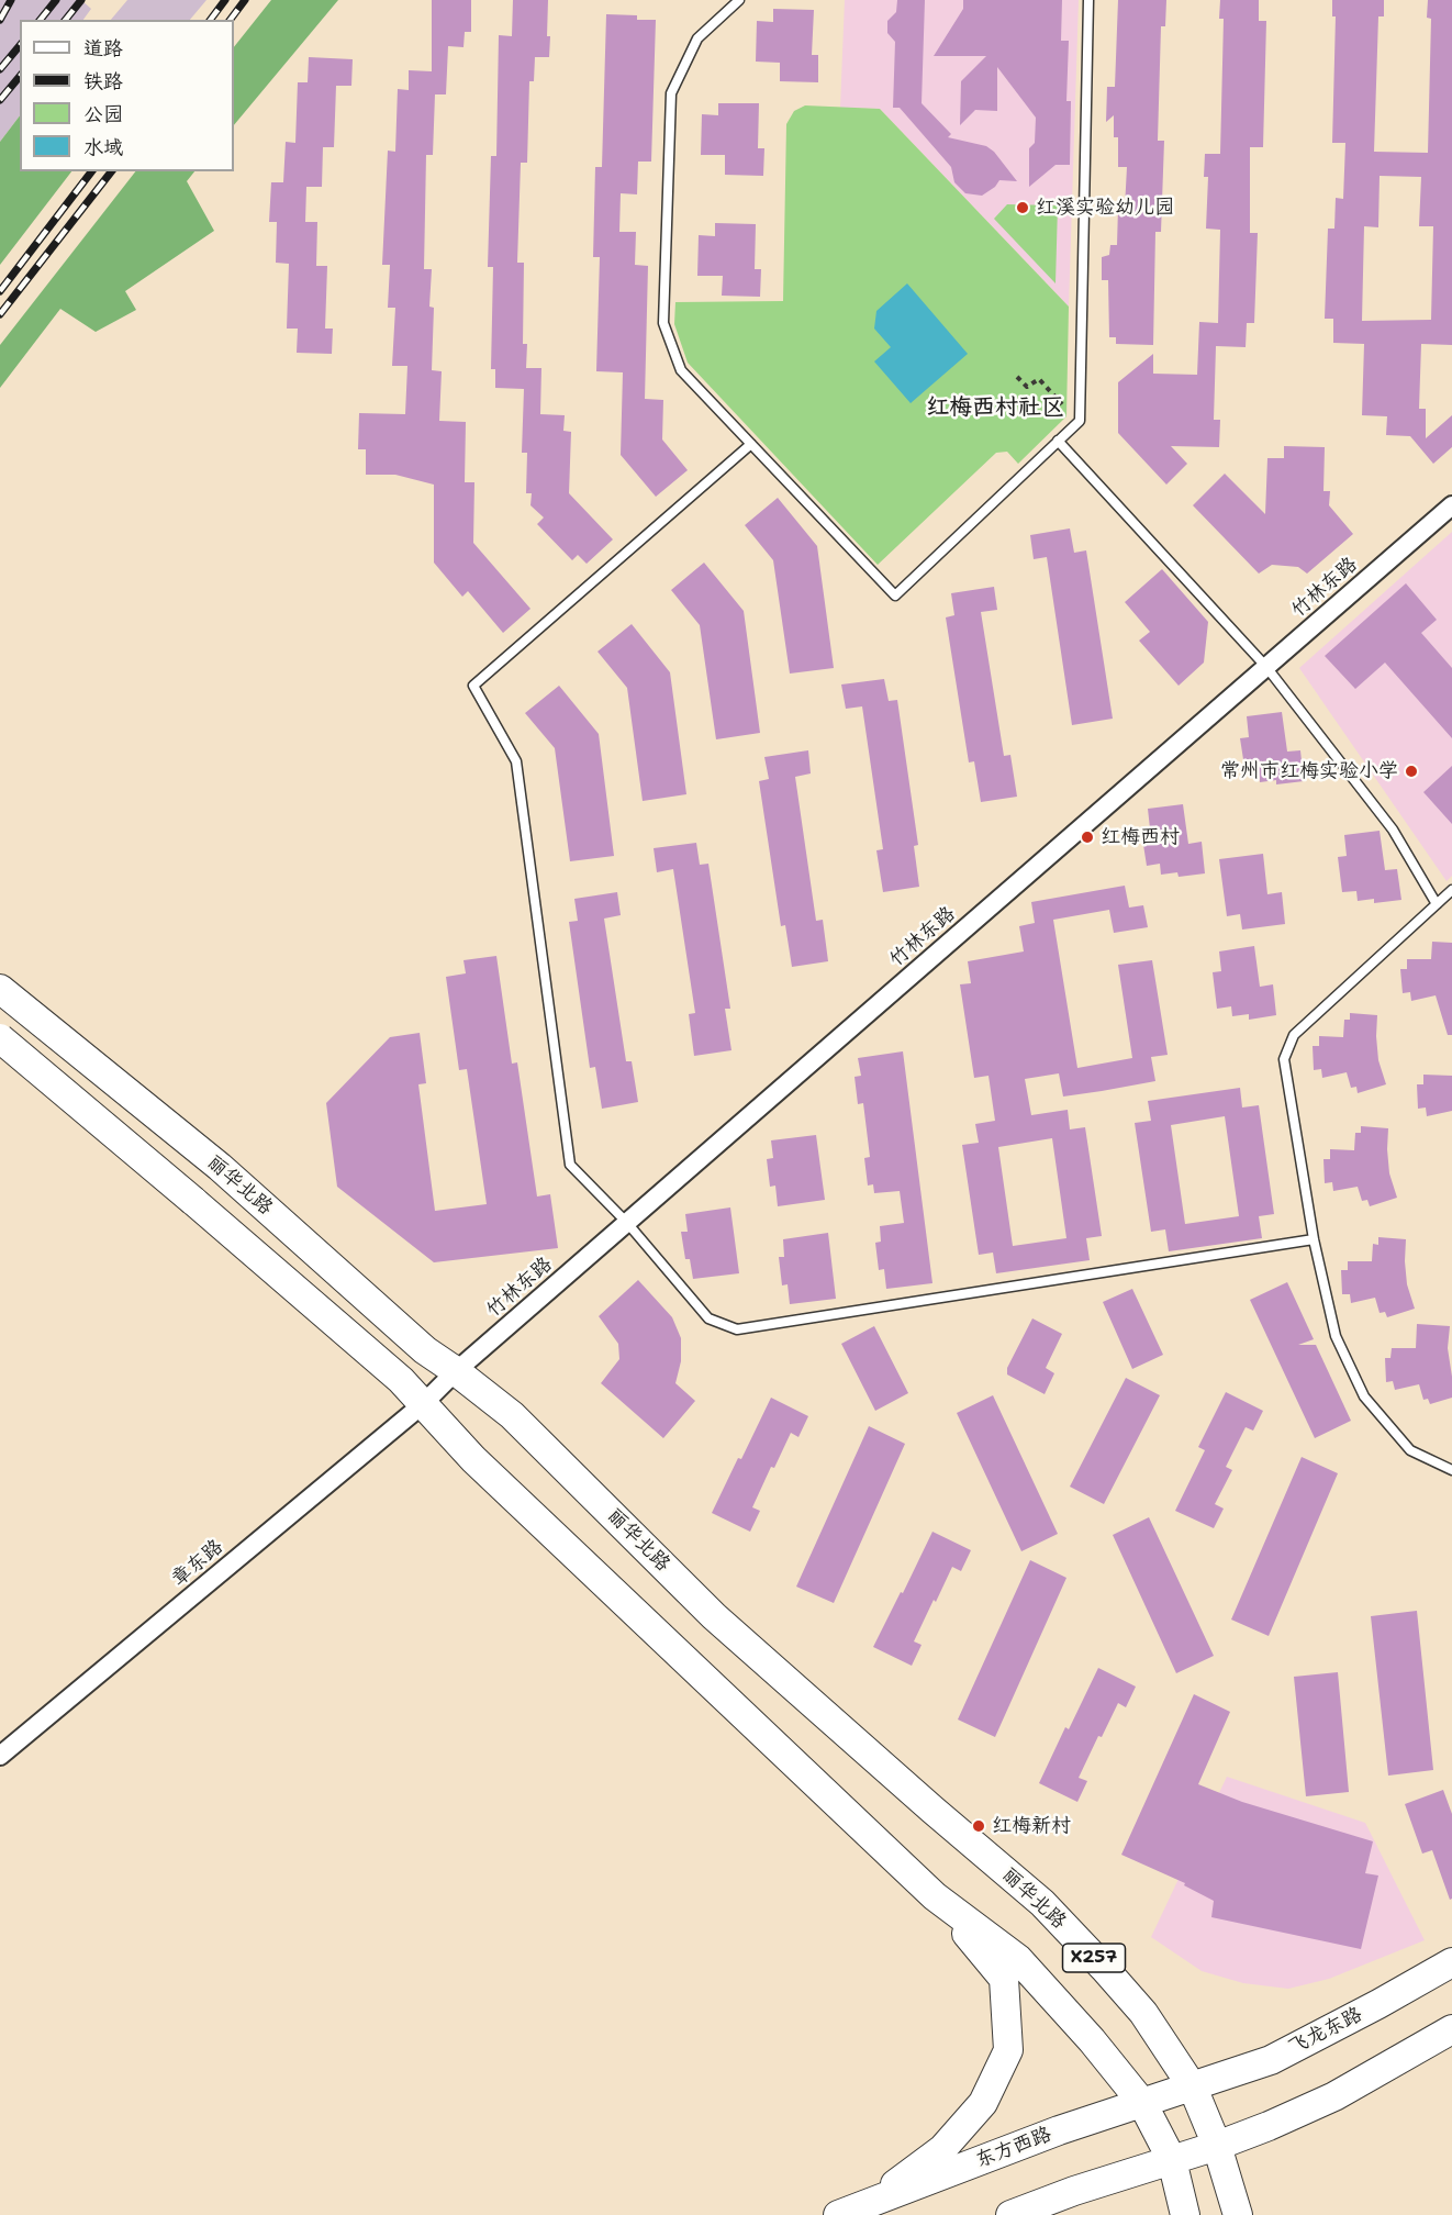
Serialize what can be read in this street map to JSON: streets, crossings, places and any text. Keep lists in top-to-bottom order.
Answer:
{
  "streets": {
    "main road": [
      "丽华北路",
      "X257",
      "飞龙东路",
      "东方西路"
    ],
    "street": ["竹林东路", "章东路"]
  },
  "crossings": [
    ["竹林东路", "丽华北路"],
    ["竹林东路", "章东路"],
    ["丽华北路", "飞龙东路"],
    ["丽华北路", "东方西路"],
    ["飞龙东路", "东方西路"]
  ],
  "districts": ["红梅西村社区"],
  "places": [
    "红溪实验幼儿园",
    "常州市红梅实验小学",
    "红梅西村",
    "红梅新村"
  ],
  "legend": [
    "道路",
    "铁路",
    "公园",
    "水域"
  ]
}
